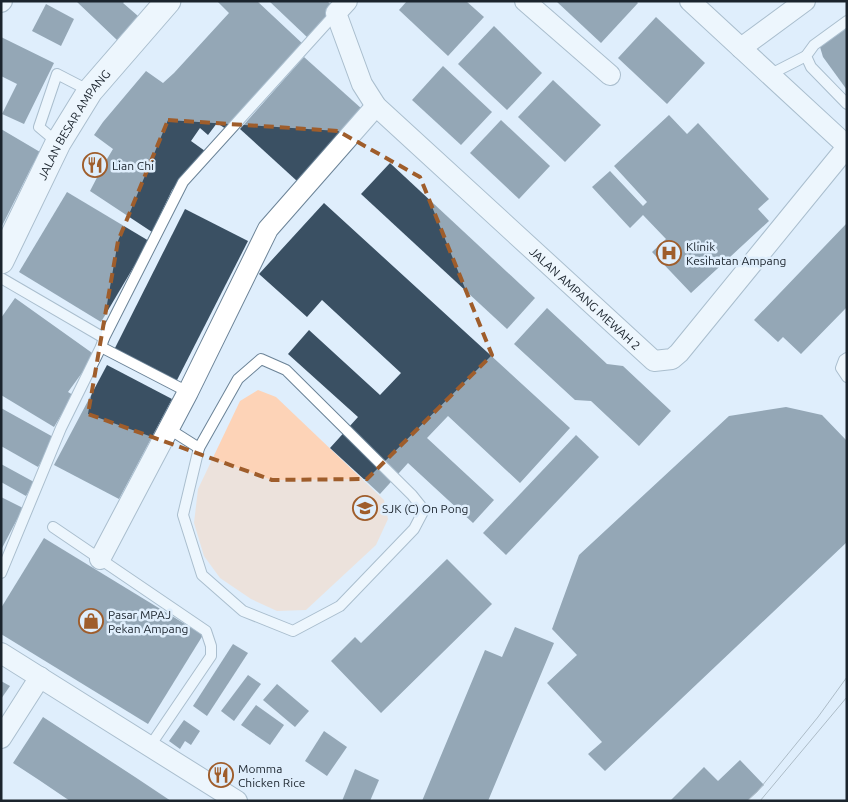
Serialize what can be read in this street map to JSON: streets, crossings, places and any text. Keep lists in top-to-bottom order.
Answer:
{
  "streets": {
    "street": ["JALAN BESAR AMPANG", "JALAN AMPANG MEWAH 2"]
  },
  "places": {
    "restaurant": ["Lian Chi", "Momma Chicken Rice"],
    "hospital": ["Klinik Kesihatan Ampang"],
    "school or university": ["SJK (C) On Pong"],
    "shop": ["Pasar MPAJ Pekan Ampang"]
  }
}
